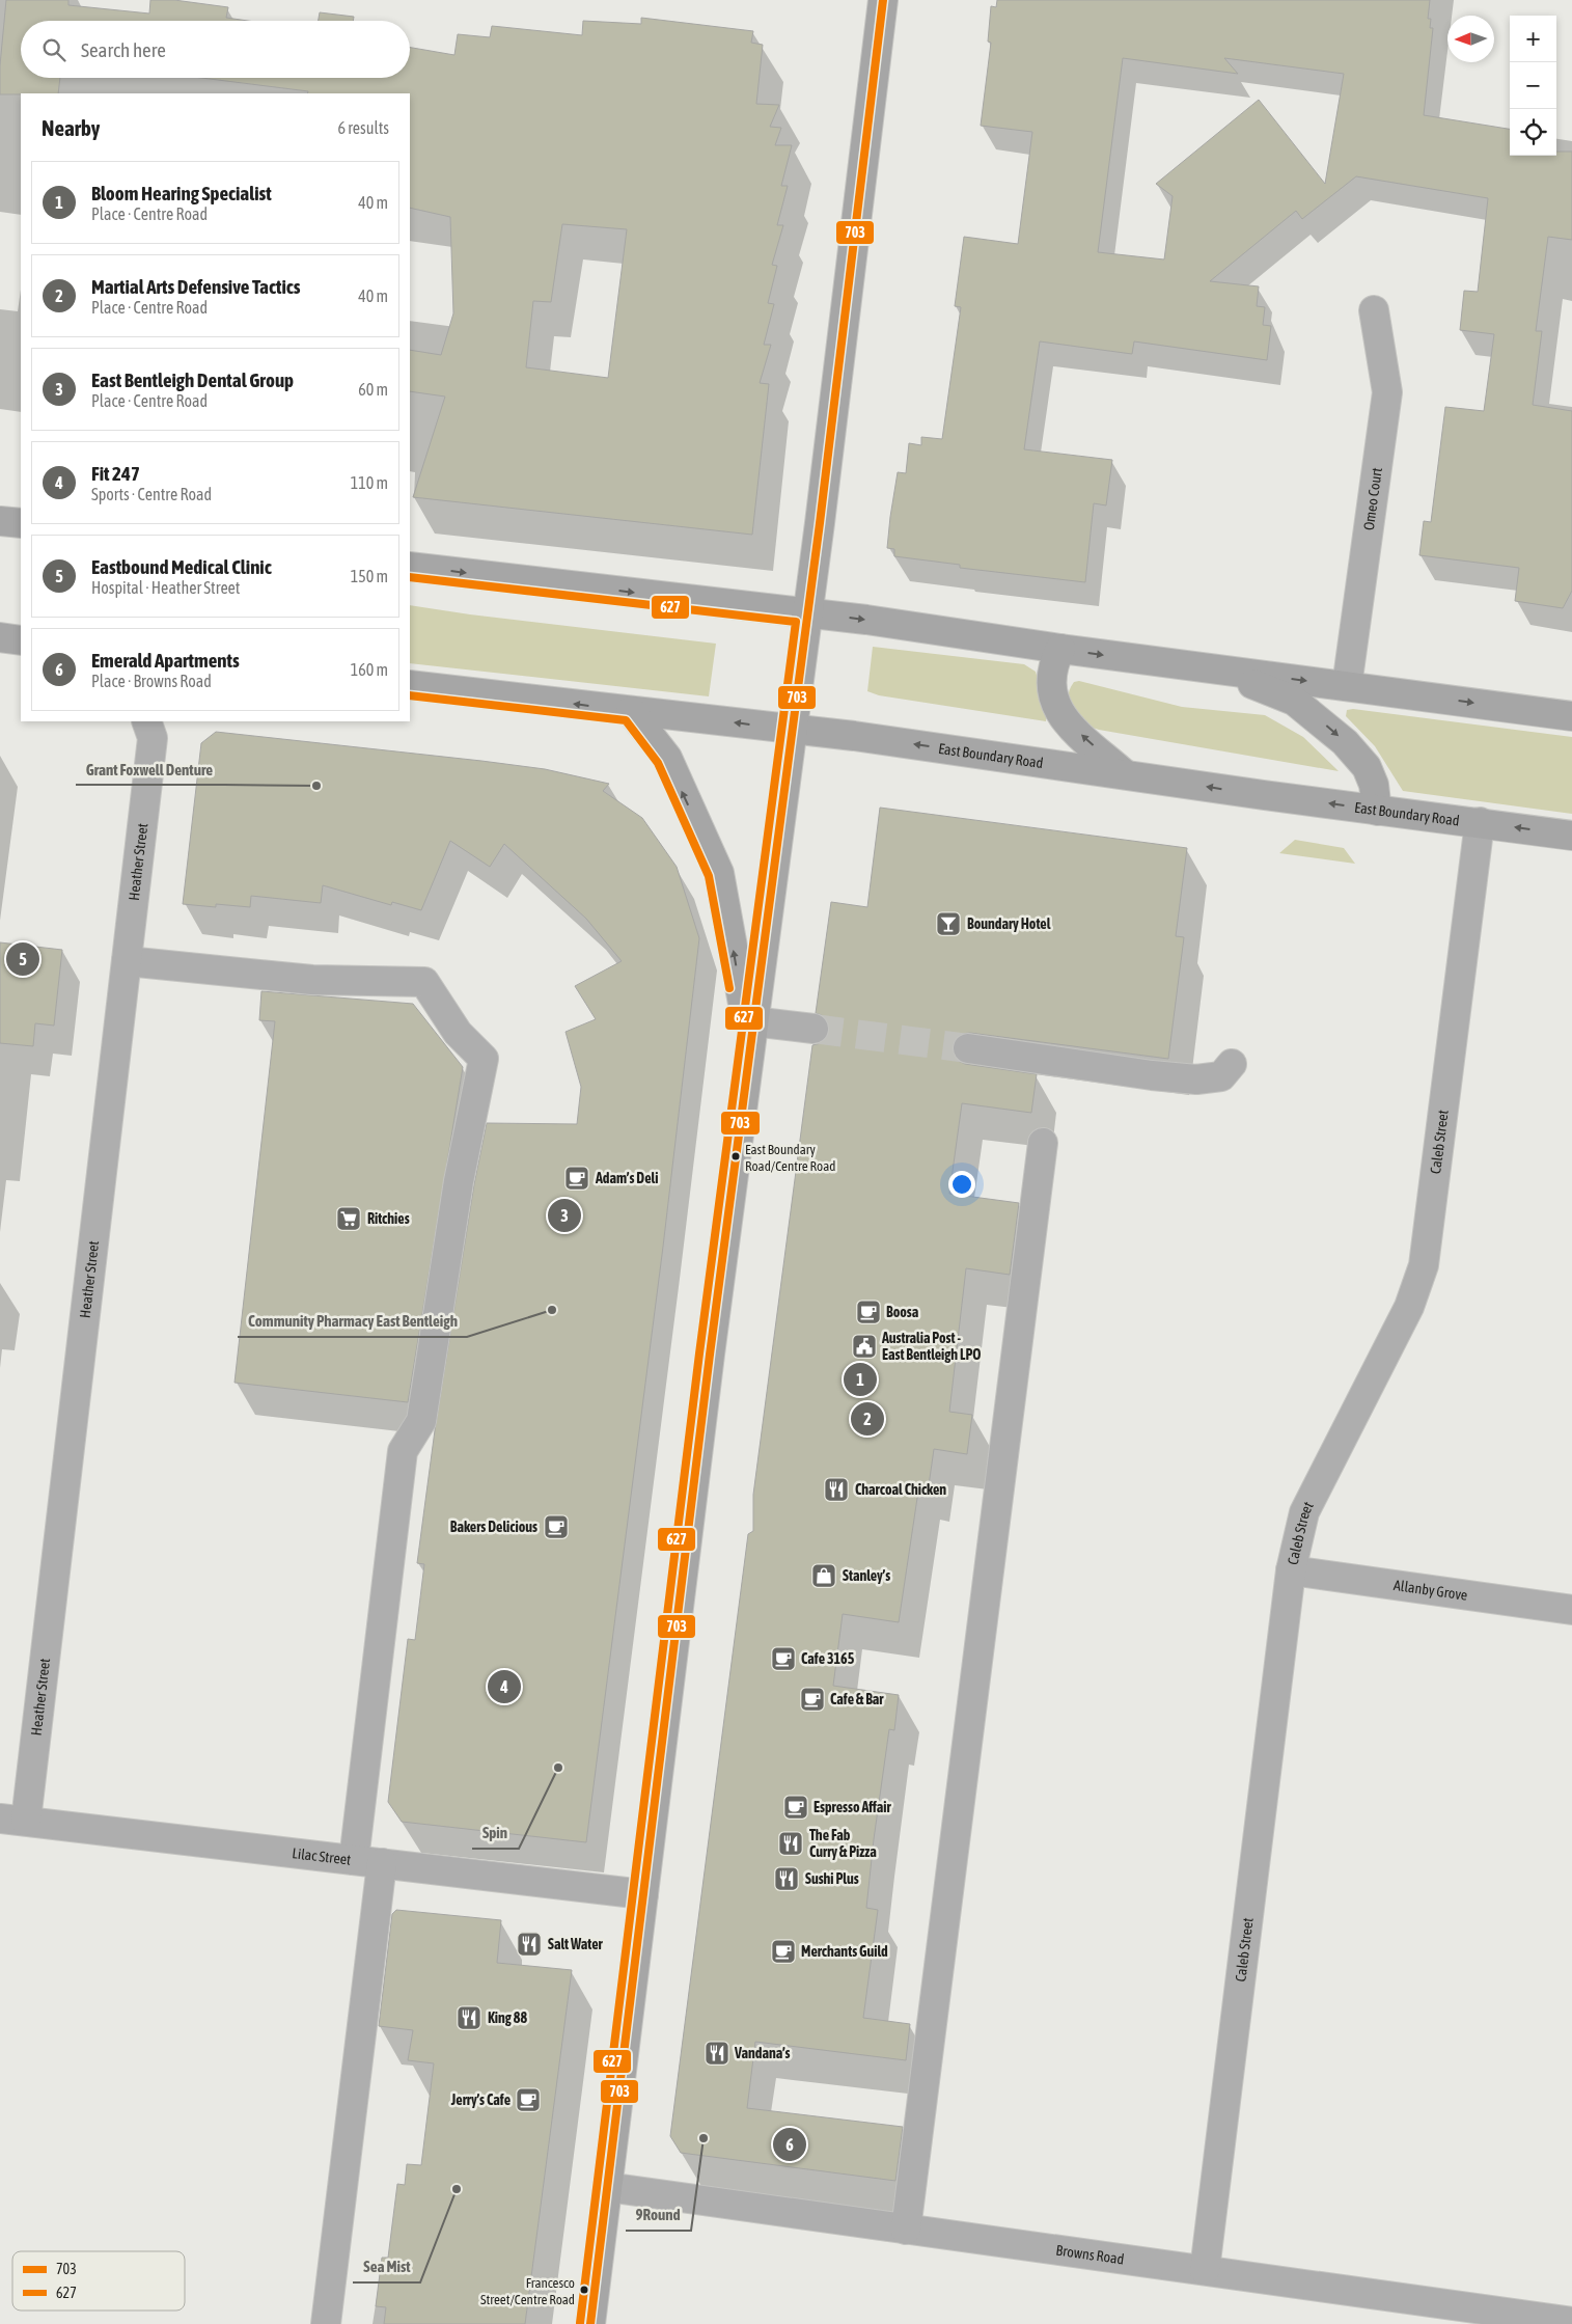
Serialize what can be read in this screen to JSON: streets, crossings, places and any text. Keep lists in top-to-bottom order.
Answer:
{
  "streets": {
    "main road": ["East Boundary Road"],
    "street": [
      "Omeo Court",
      "Heather Street",
      "Caleb Street",
      "Allanby Grove",
      "Lilac Street",
      "Browns Road"
    ]
  },
  "crossings": [
    ["East Boundary Road", "Caleb Street"],
    ["Heather Street", "Lilac Street"],
    ["Caleb Street", "Allanby Grove"],
    ["Caleb Street", "Browns Road"]
  ],
  "places": {
    "other": [
      "Grant Foxwell Denture",
      "East Boundary Road/Centre Road",
      "Community Pharmacy East Bentleigh",
      "Spin",
      "9Round",
      "Sea Mist",
      "Francesco Street/Centre Road"
    ],
    "bar": ["Boundary Hotel"],
    "cafe": [
      "Adam’s Deli",
      "Boosa",
      "Bakers Delicious",
      "Cafe 3165",
      "Cafe & Bar",
      "Espresso Affair",
      "Merchants Guild",
      "Jerry’s Cafe"
    ],
    "supermarket": ["Ritchies"],
    "public building": ["Australia Post - East Bentleigh LPO"],
    "restaurant": [
      "Charcoal Chicken",
      "The Fab Curry & Pizza",
      "Sushi Plus",
      "Salt Water",
      "King 88",
      "Vandana’s"
    ],
    "shop": ["Stanley’s"]
  },
  "lines": ["transit line 703", "transit line 627"],
  "legend": ["703", "627"],
  "north": "left",
  "page": {
    "map_buttons": ["+", "−"],
    "search": "Search here",
    "heading": ["Nearby", "6 results"],
    "list": [
      {
        "mark": "1",
        "name": "Bloom Hearing Specialist",
        "note": "Place · Centre Road",
        "value": "40 m"
      },
      {
        "mark": "2",
        "name": "Martial Arts Defensive Tactics",
        "note": "Place · Centre Road",
        "value": "40 m"
      },
      {
        "mark": "3",
        "name": "East Bentleigh Dental Group",
        "note": "Place · Centre Road",
        "value": "60 m"
      },
      {
        "mark": "4",
        "name": "Fit 247",
        "note": "Sports · Centre Road",
        "value": "110 m"
      },
      {
        "mark": "5",
        "name": "Eastbound Medical Clinic",
        "note": "Hospital · Heather Street",
        "value": "150 m"
      },
      {
        "mark": "6",
        "name": "Emerald Apartments",
        "note": "Place · Browns Road",
        "value": "160 m"
      }
    ],
    "pins": [
      "5",
      "3",
      "1",
      "2",
      "4",
      "6"
    ]
  }
}
